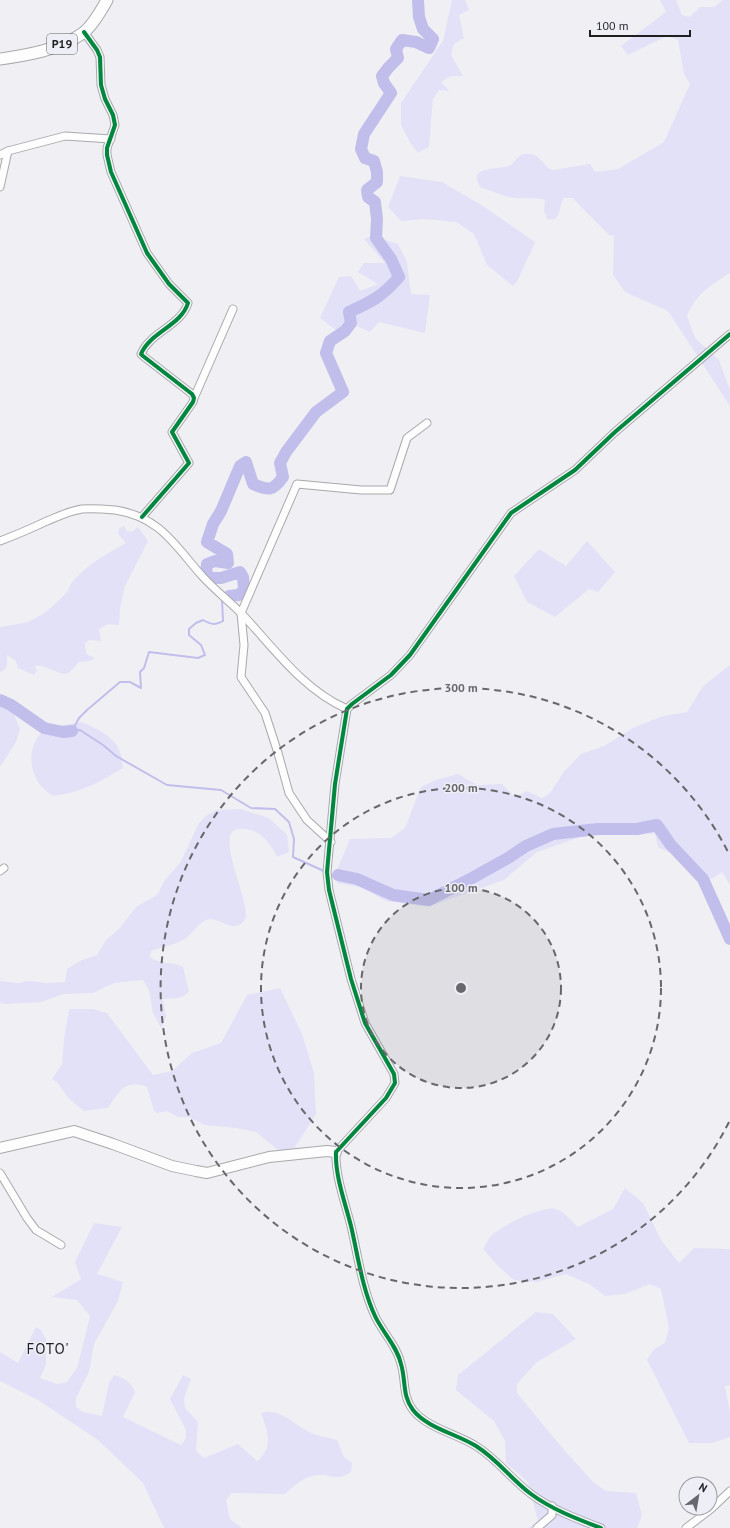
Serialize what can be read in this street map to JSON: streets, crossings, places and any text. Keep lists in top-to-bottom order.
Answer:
{
  "streets": {
    "main road": ["P19"]
  },
  "districts": ["FOTO'"],
  "scale_bar": "100 m",
  "north": "top right",
  "rings": ["300 m", "200 m", "100 m"]
}
